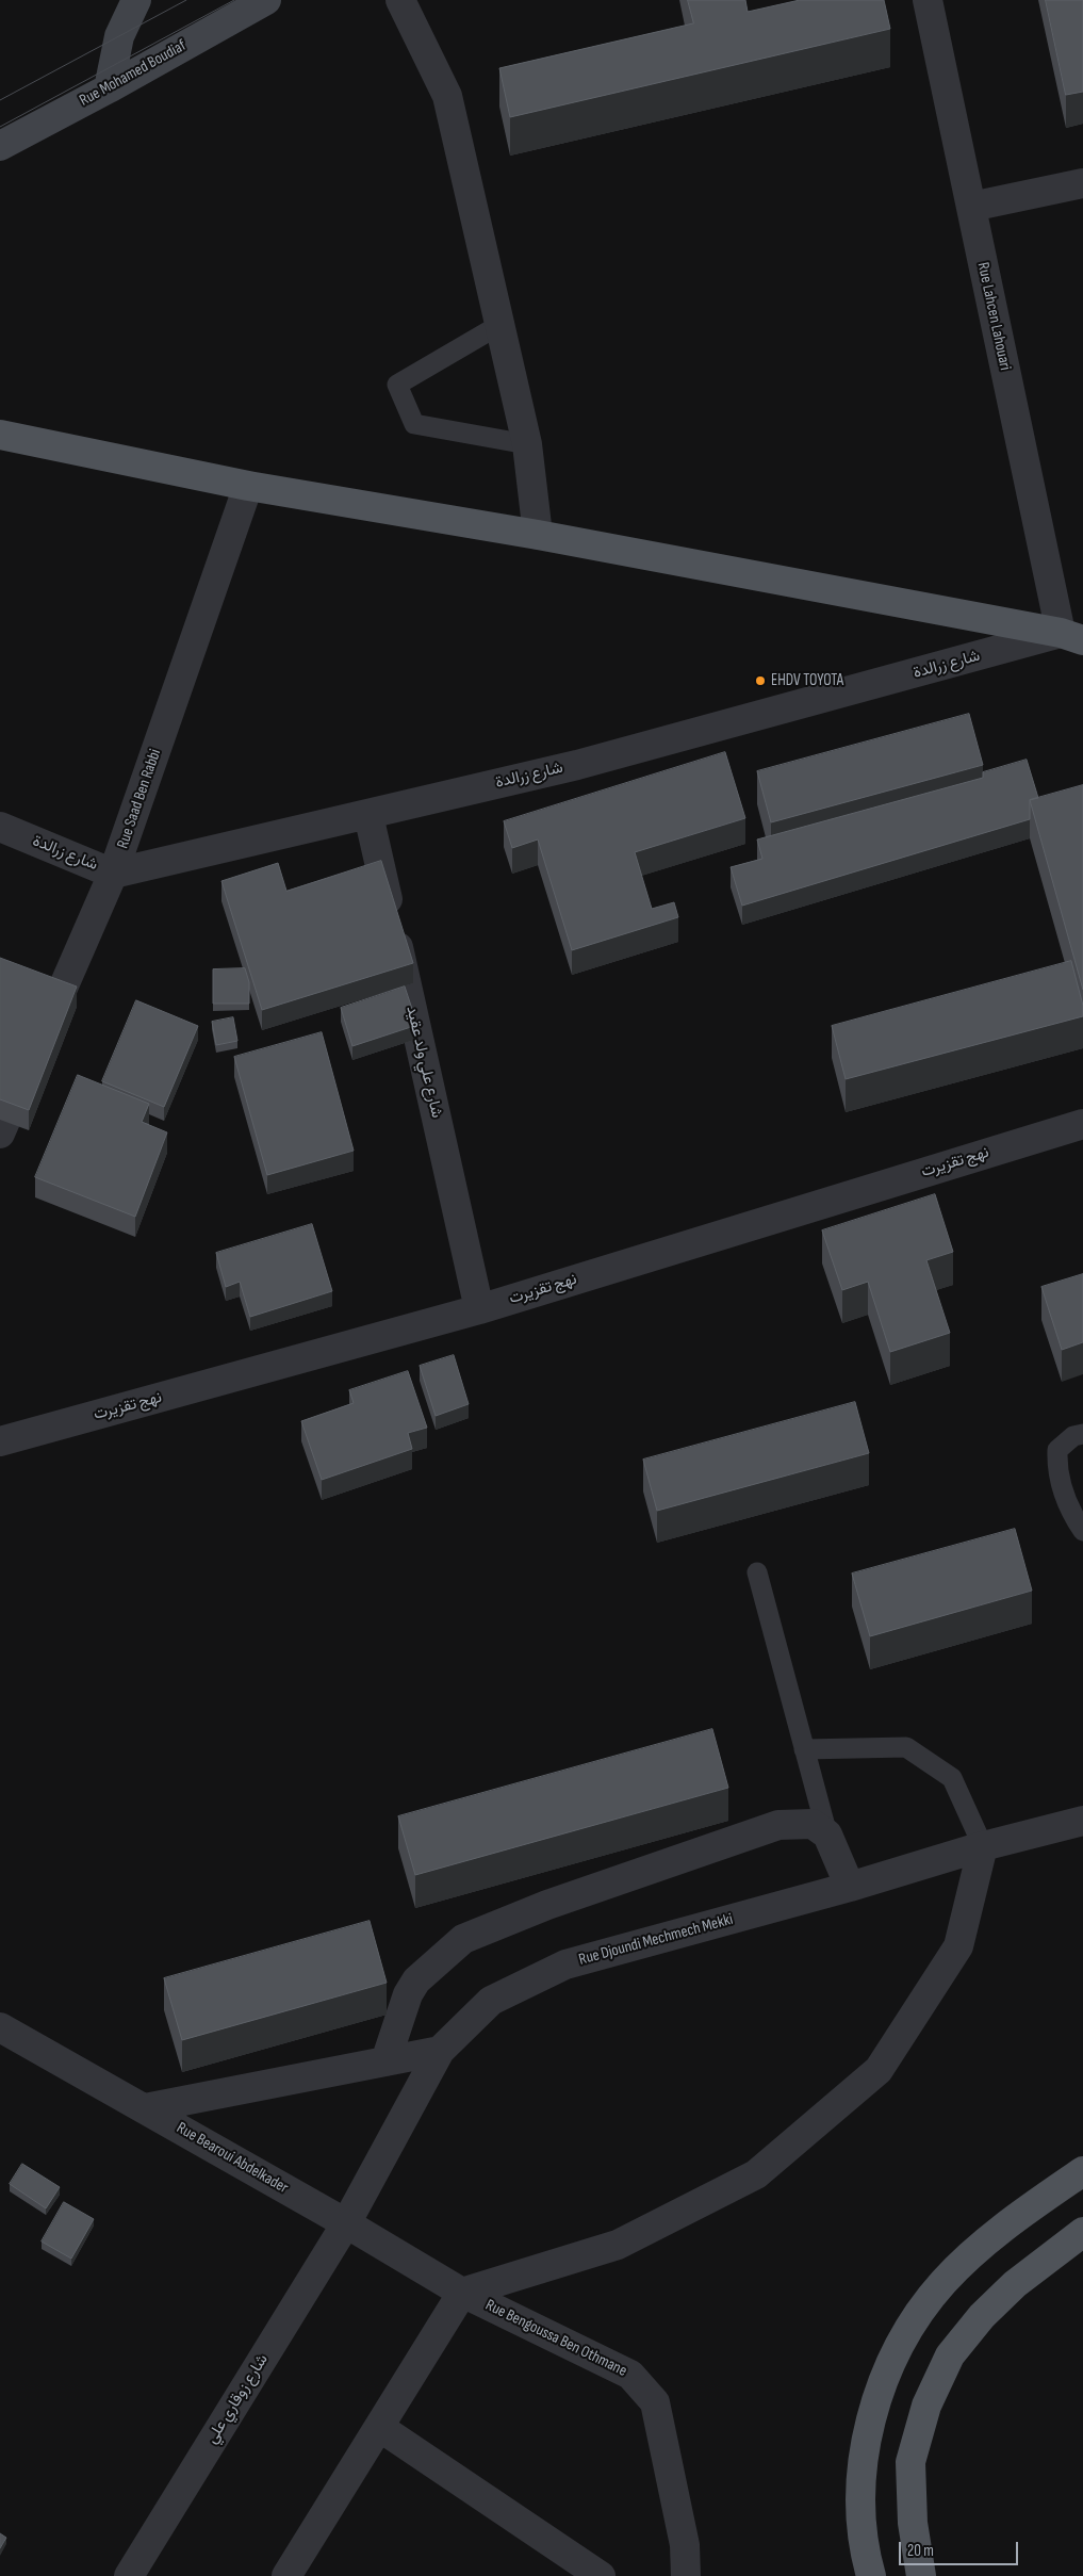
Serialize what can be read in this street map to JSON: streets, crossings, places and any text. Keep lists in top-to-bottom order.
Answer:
{
  "streets": {
    "main road": ["Rue Mohamed Boudiaf"],
    "street": [
      "Rue Lahcen Lahouari",
      "شارع زرالدة",
      "Rue Saad Ben Rabbi",
      "شارع علي ولد عقيد",
      "نهج تقزيرت",
      "Rue Djoundi Mechmech Mekki",
      "Rue Bearoui Abdelkader",
      "Rue Bengoussa Ben Othmane",
      "شارع زوقاري علي"
    ]
  },
  "crossings": [
    ["Rue Lahcen Lahouari", "شارع زرالدة"],
    ["شارع زرالدة", "Rue Saad Ben Rabbi"],
    ["شارع زرالدة", "شارع علي ولد عقيد"],
    ["شارع علي ولد عقيد", "نهج تقزيرت"],
    ["Rue Djoundi Mechmech Mekki", "Rue Bearoui Abdelkader"],
    ["Rue Djoundi Mechmech Mekki", "شارع زوقاري علي"],
    ["Rue Bearoui Abdelkader", "Rue Bengoussa Ben Othmane"],
    ["Rue Bearoui Abdelkader", "شارع زوقاري علي"]
  ],
  "places": ["EHDV TOYOTA"],
  "scale_bar": "20 m"
}
